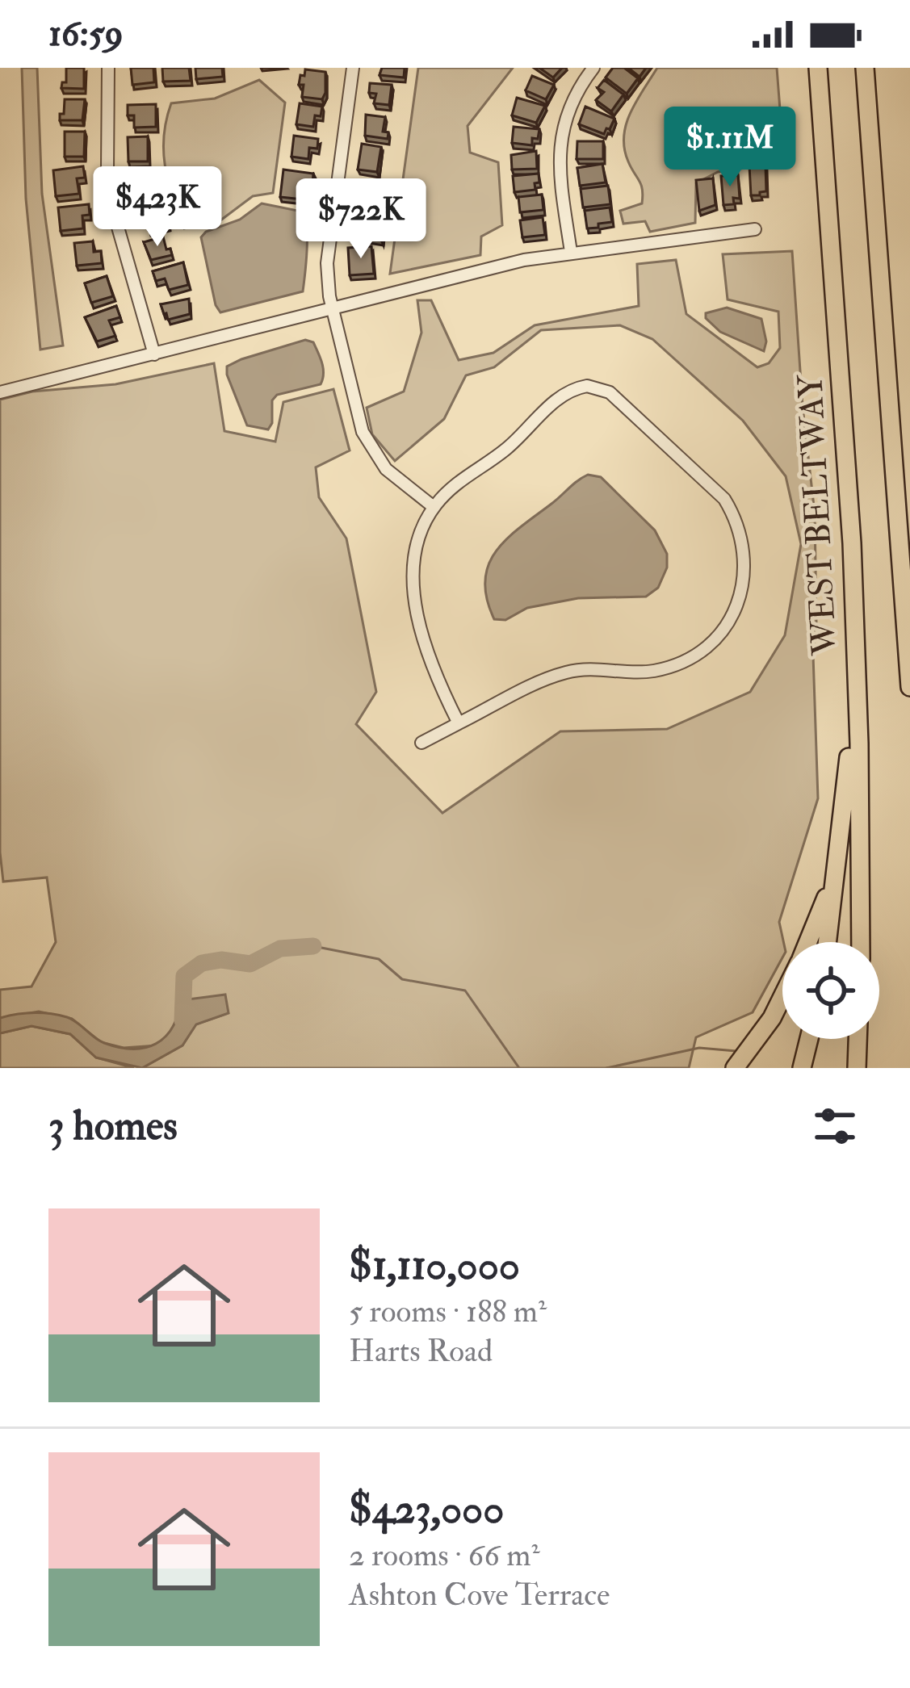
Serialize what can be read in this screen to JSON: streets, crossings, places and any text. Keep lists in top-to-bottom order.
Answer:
{
  "streets": {
    "highway": ["WEST BELTWAY"]
  },
  "page": {
    "status": "16:59",
    "price": ["$1.11M", "$423K", "$722K"],
    "heading": "3 homes",
    "list": [
      {
        "name": "$1,110,000",
        "note": "5 rooms · 188 m² · Harts Road"
      },
      {
        "name": "$423,000",
        "note": "2 rooms · 66 m² · Ashton Cove Terrace"
      }
    ]
  }
}
